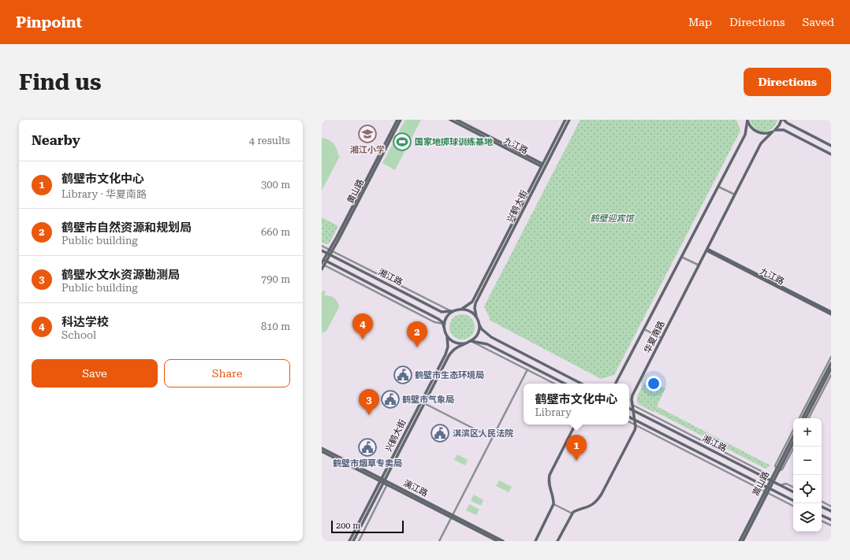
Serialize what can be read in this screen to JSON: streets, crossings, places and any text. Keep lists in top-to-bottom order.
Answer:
{
  "streets": {
    "main road": [
      "九江路",
      "黄山路",
      "兴鹤大街",
      "湘江路",
      "华夏南路",
      "嵩山路",
      "漓江路"
    ]
  },
  "crossings": [
    ["九江路", "兴鹤大街"],
    ["九江路", "华夏南路"],
    ["黄山路", "湘江路"],
    ["兴鹤大街", "湘江路"],
    ["兴鹤大街", "漓江路"],
    ["湘江路", "华夏南路"],
    ["湘江路", "嵩山路"]
  ],
  "parks": ["鹤壁迎宾馆"],
  "places": {
    "school or university": ["湘江小学"],
    "sports": ["国家地掷球训练基地"],
    "public building": [
      "鹤壁市生态环境局",
      "鹤壁市气象局",
      "淇滨区人民法院",
      "鹤壁市烟草专卖局"
    ]
  },
  "scale_bar": "200 m",
  "page": {
    "header": "Pinpoint",
    "nav": ["Map", "Directions", "Saved"],
    "buttons": [
      "Directions",
      ["Save", "Share"]
    ],
    "title": "Find us",
    "heading": ["Nearby", "4 results"],
    "list": [
      {
        "mark": "1",
        "name": "鹤壁市文化中心",
        "note": "Library · 华夏南路",
        "value": "300 m"
      },
      {
        "mark": "2",
        "name": "鹤壁市自然资源和规划局",
        "note": "Public building",
        "value": "660 m"
      },
      {
        "mark": "3",
        "name": "鹤壁水文水资源勘测局",
        "note": "Public building",
        "value": "790 m"
      },
      {
        "mark": "4",
        "name": "科达学校",
        "note": "School",
        "value": "810 m"
      }
    ],
    "pins": [
      "4",
      "2",
      "3",
      "1"
    ],
    "popup": ["鹤壁市文化中心", "Library"],
    "map_buttons": ["+", "−"],
    "scale": "200 m"
  }
}
